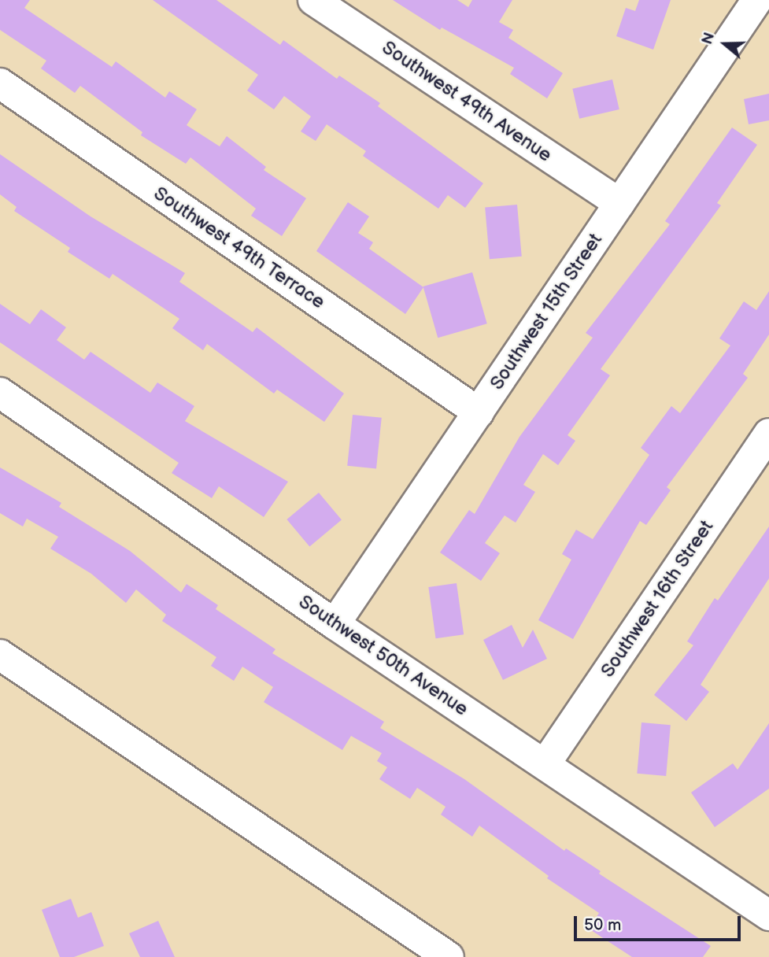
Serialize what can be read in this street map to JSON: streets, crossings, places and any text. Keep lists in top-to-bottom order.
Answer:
{
  "streets": {
    "street": [
      "Southwest 49th Avenue",
      "Southwest 49th Terrace",
      "Southwest 15th Street",
      "Southwest 16th Street",
      "Southwest 50th Avenue"
    ]
  },
  "crossings": [
    ["Southwest 49th Avenue", "Southwest 15th Street"],
    ["Southwest 49th Terrace", "Southwest 15th Street"],
    ["Southwest 15th Street", "Southwest 50th Avenue"],
    ["Southwest 16th Street", "Southwest 50th Avenue"]
  ],
  "scale_bar": "50 m",
  "north": "left"
}
